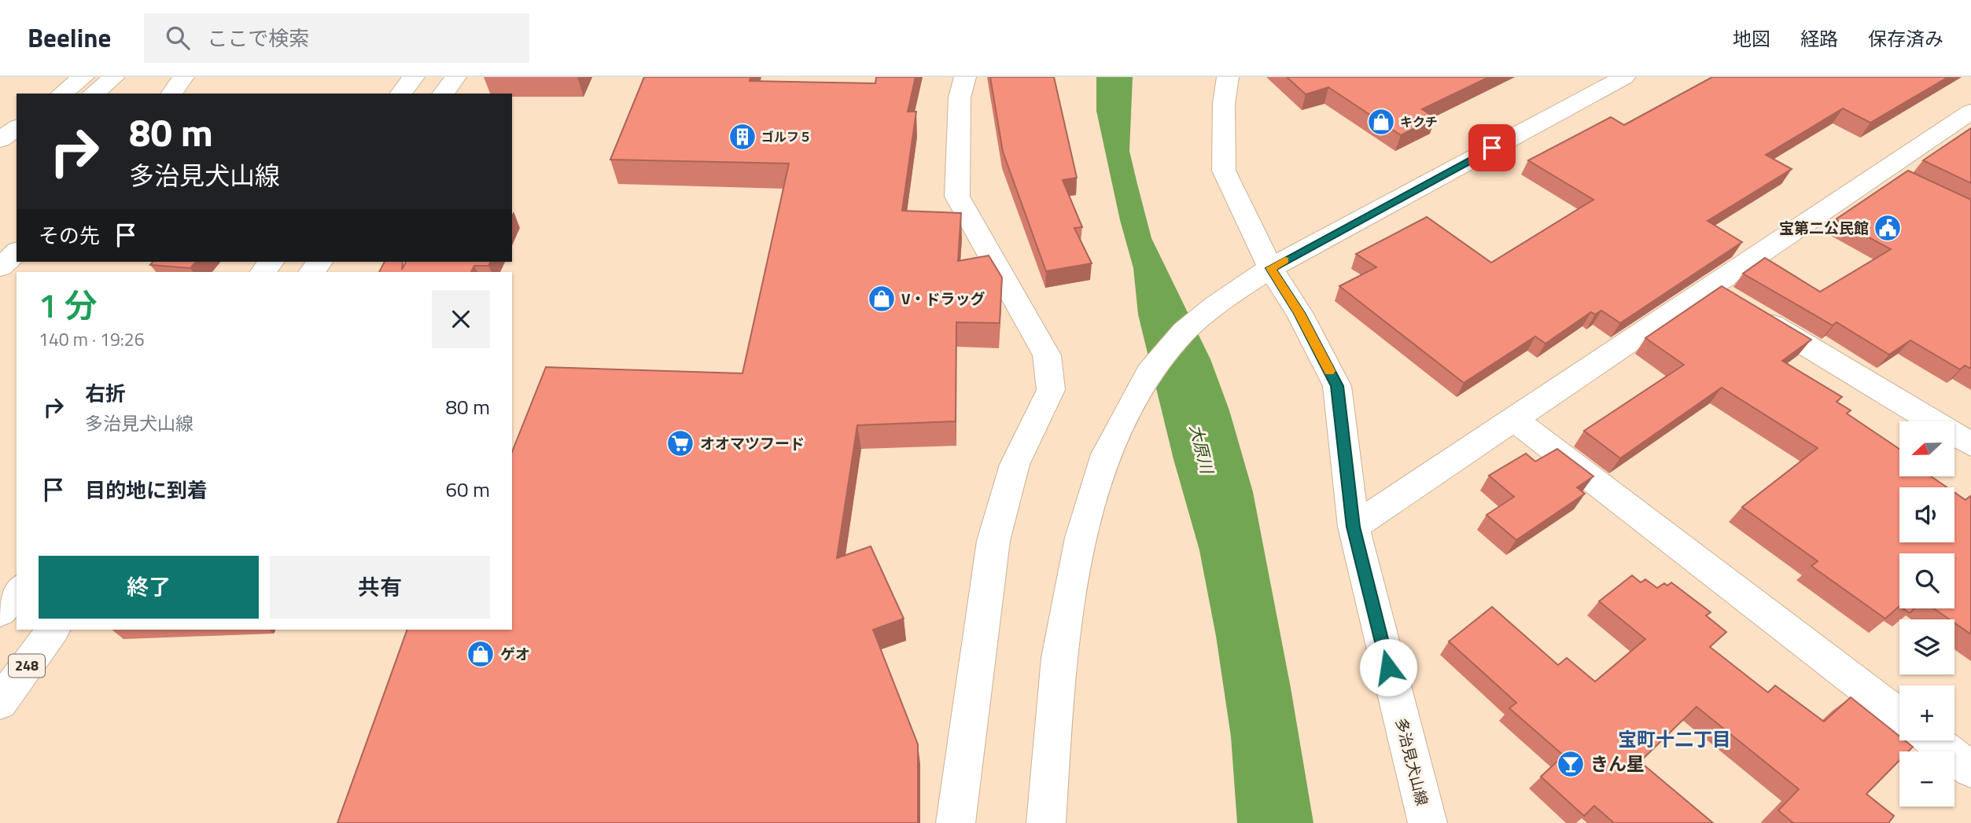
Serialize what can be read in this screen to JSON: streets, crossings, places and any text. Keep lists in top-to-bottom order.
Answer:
{
  "streets": {
    "main road": ["248", "多治見犬山線"]
  },
  "districts": ["宝町十二丁目"],
  "water": ["大原川"],
  "places": {
    "shop": ["キクチ", "V・ドラッグ", "ゲオ"],
    "building": ["ゴルフ５"],
    "public building": ["宝第二公民館"],
    "supermarket": ["オオマツフード"],
    "bar": ["きん星"]
  },
  "north": "left",
  "page": {
    "header": "Beeline",
    "search": "ここで検索",
    "nav": ["地図", "経路", "保存済み"],
    "turn": ["80 m", "多治見犬山線"],
    "then": "その先",
    "heading": ["1 分", "140 m · 19:26"],
    "list": [
      {
        "name": "右折",
        "note": "多治見犬山線",
        "value": "80 m"
      },
      {
        "name": "目的地に到着",
        "value": "60 m"
      }
    ],
    "map_buttons": ["+", "−"],
    "buttons": ["終了", "共有"]
  }
}
